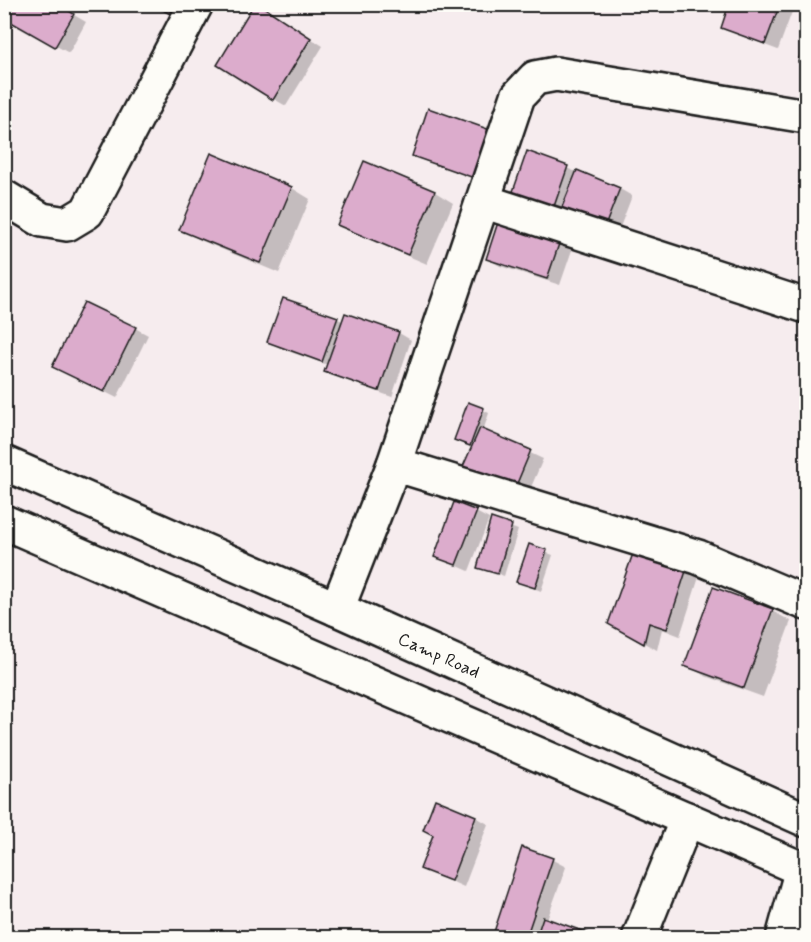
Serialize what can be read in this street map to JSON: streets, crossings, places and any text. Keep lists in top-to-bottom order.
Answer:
{
  "streets": {
    "street": ["Camp Road"]
  }
}
